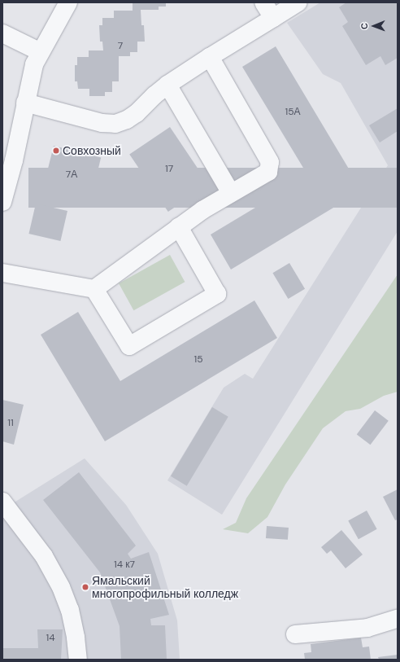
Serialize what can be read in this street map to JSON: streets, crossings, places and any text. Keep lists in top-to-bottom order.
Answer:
{
  "places": ["Совхозный", "Ямальский многопрофильный колледж"],
  "house_numbers": [
    "7",
    "15А",
    "17",
    "7А",
    "15",
    "11",
    "14 к7",
    "14"
  ],
  "north": "left"
}
